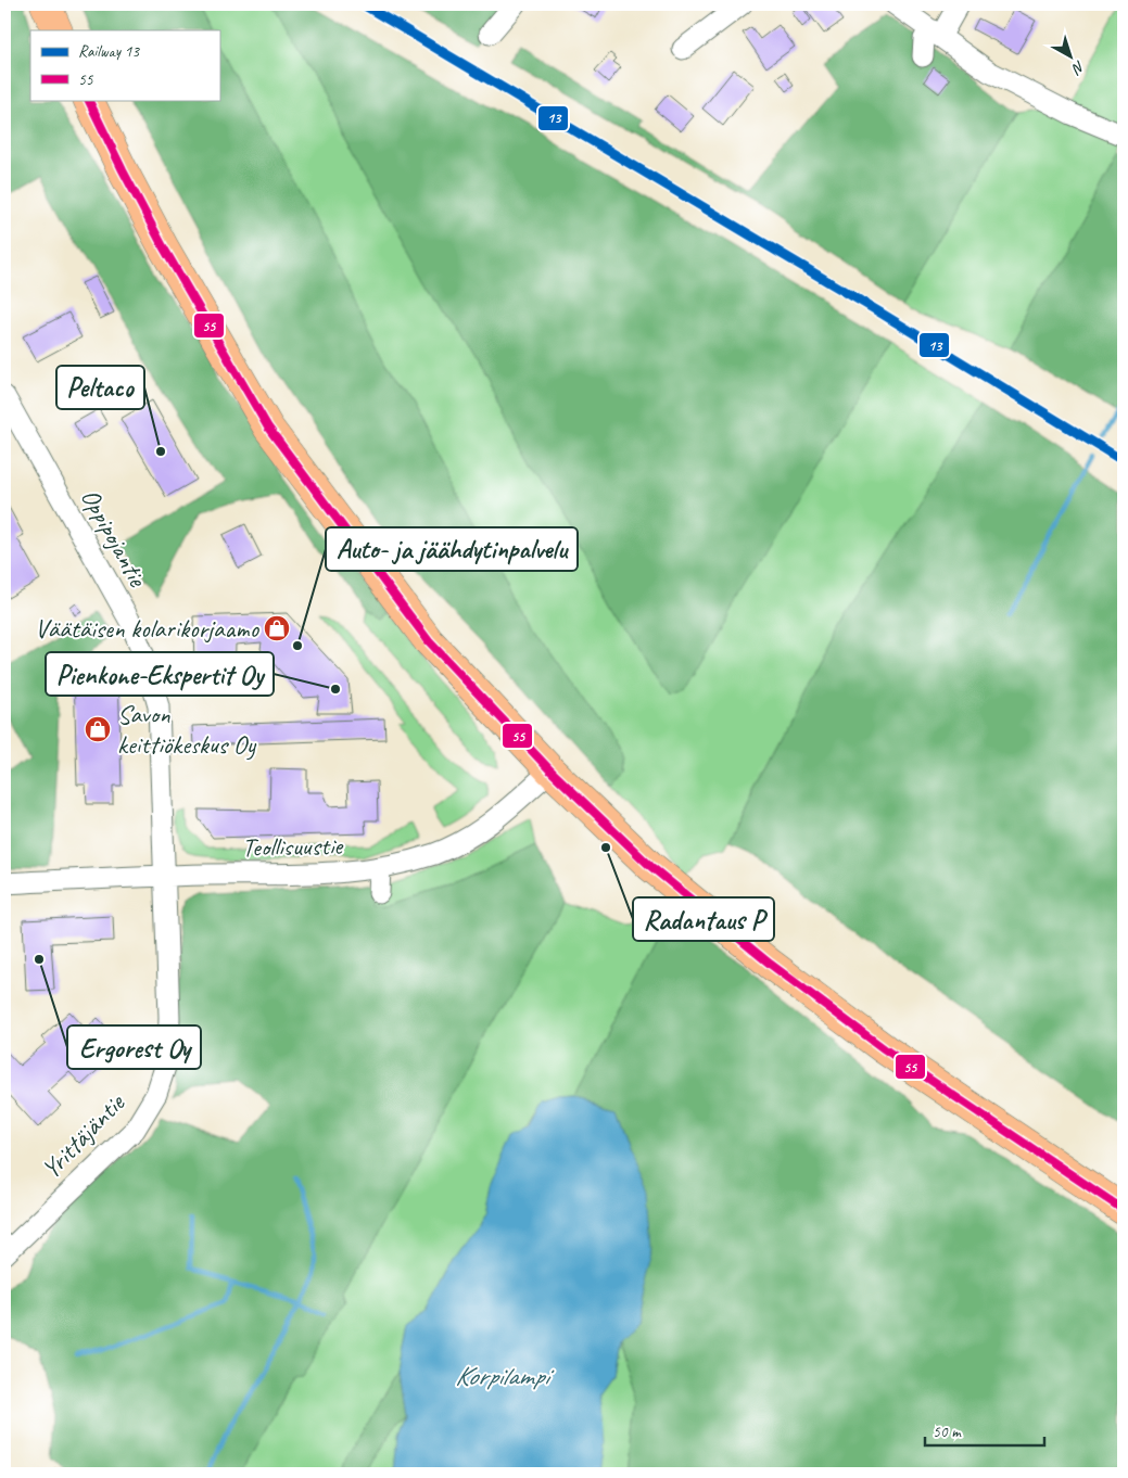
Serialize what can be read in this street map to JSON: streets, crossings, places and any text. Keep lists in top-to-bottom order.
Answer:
{
  "streets": {
    "street": ["Oppipojantie", "Teollisuustie", "Yrittäjäntie"]
  },
  "crossings": [
    ["Oppipojantie", "Teollisuustie"],
    ["Oppipojantie", "Yrittäjäntie"],
    ["Teollisuustie", "Yrittäjäntie"]
  ],
  "water": ["Korpilampi"],
  "places": {
    "other": [
      "Peltaco",
      "Auto- ja jäähdytinpalvelu",
      "Pienkone-Ekspertit Oy",
      "Radantaus P",
      "Ergorest Oy"
    ],
    "shop": ["Väätäisen kolarikorjaamo", "Savon keittiökeskus Oy"]
  },
  "lines": ["rail line 13", "transit line 55"],
  "legend": ["Railway 13", "55"],
  "scale_bar": "50 m",
  "north": "bottom right"
}
